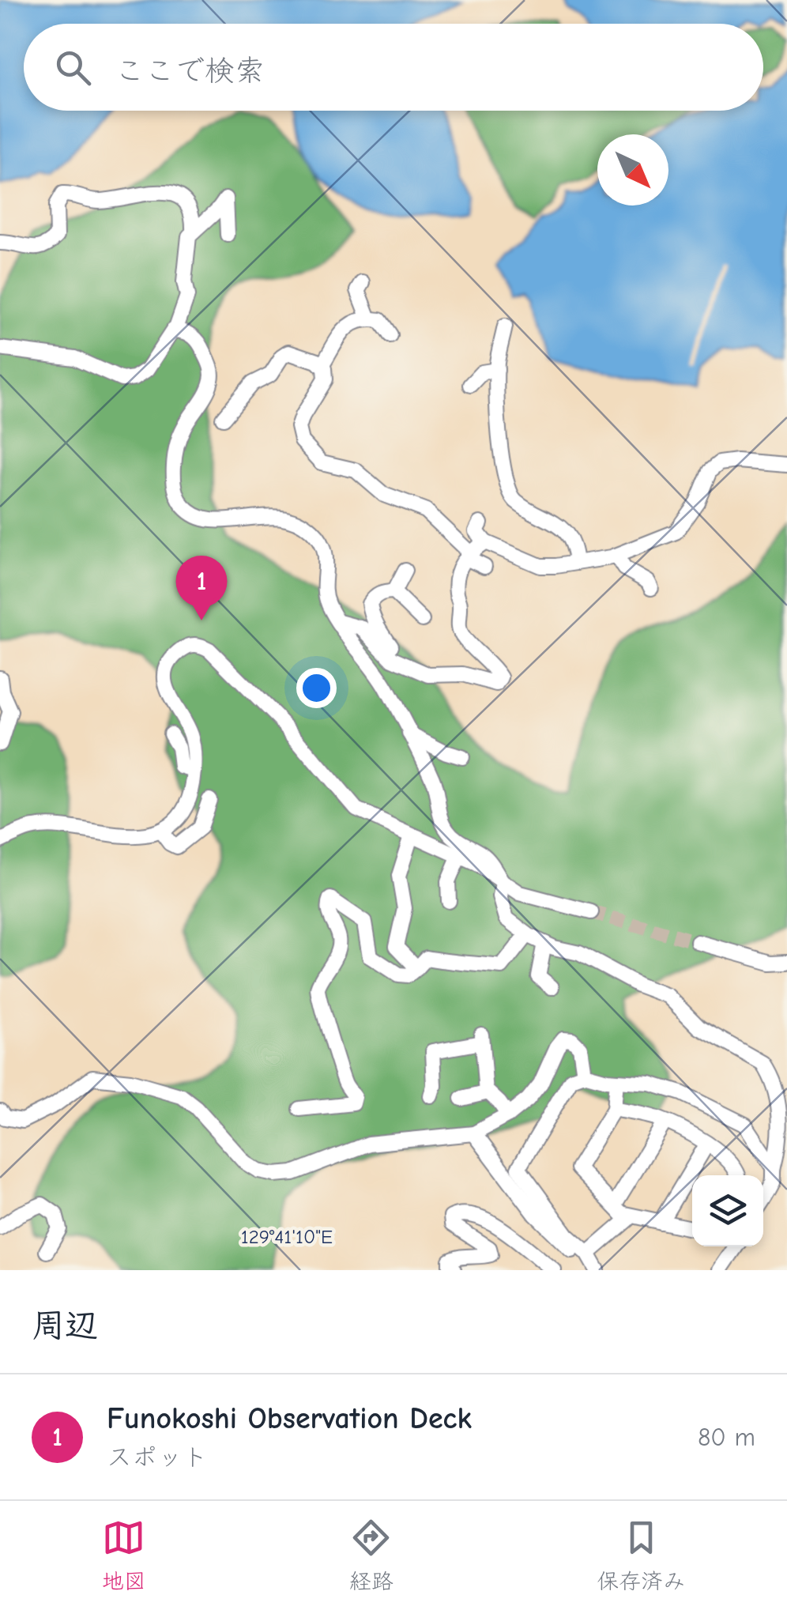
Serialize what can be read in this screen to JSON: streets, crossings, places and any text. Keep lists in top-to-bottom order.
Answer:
{
  "north": "bottom right",
  "page": {
    "search": "ここで検索",
    "pins": "1",
    "heading": "周辺",
    "list": [
      {
        "mark": "1",
        "name": "Funokoshi Observation Deck",
        "note": "スポット",
        "value": "80 m"
      }
    ],
    "nav": ["地図", "経路", "保存済み"]
  },
  "coordinates": ["129°41'10\"E"]
}
